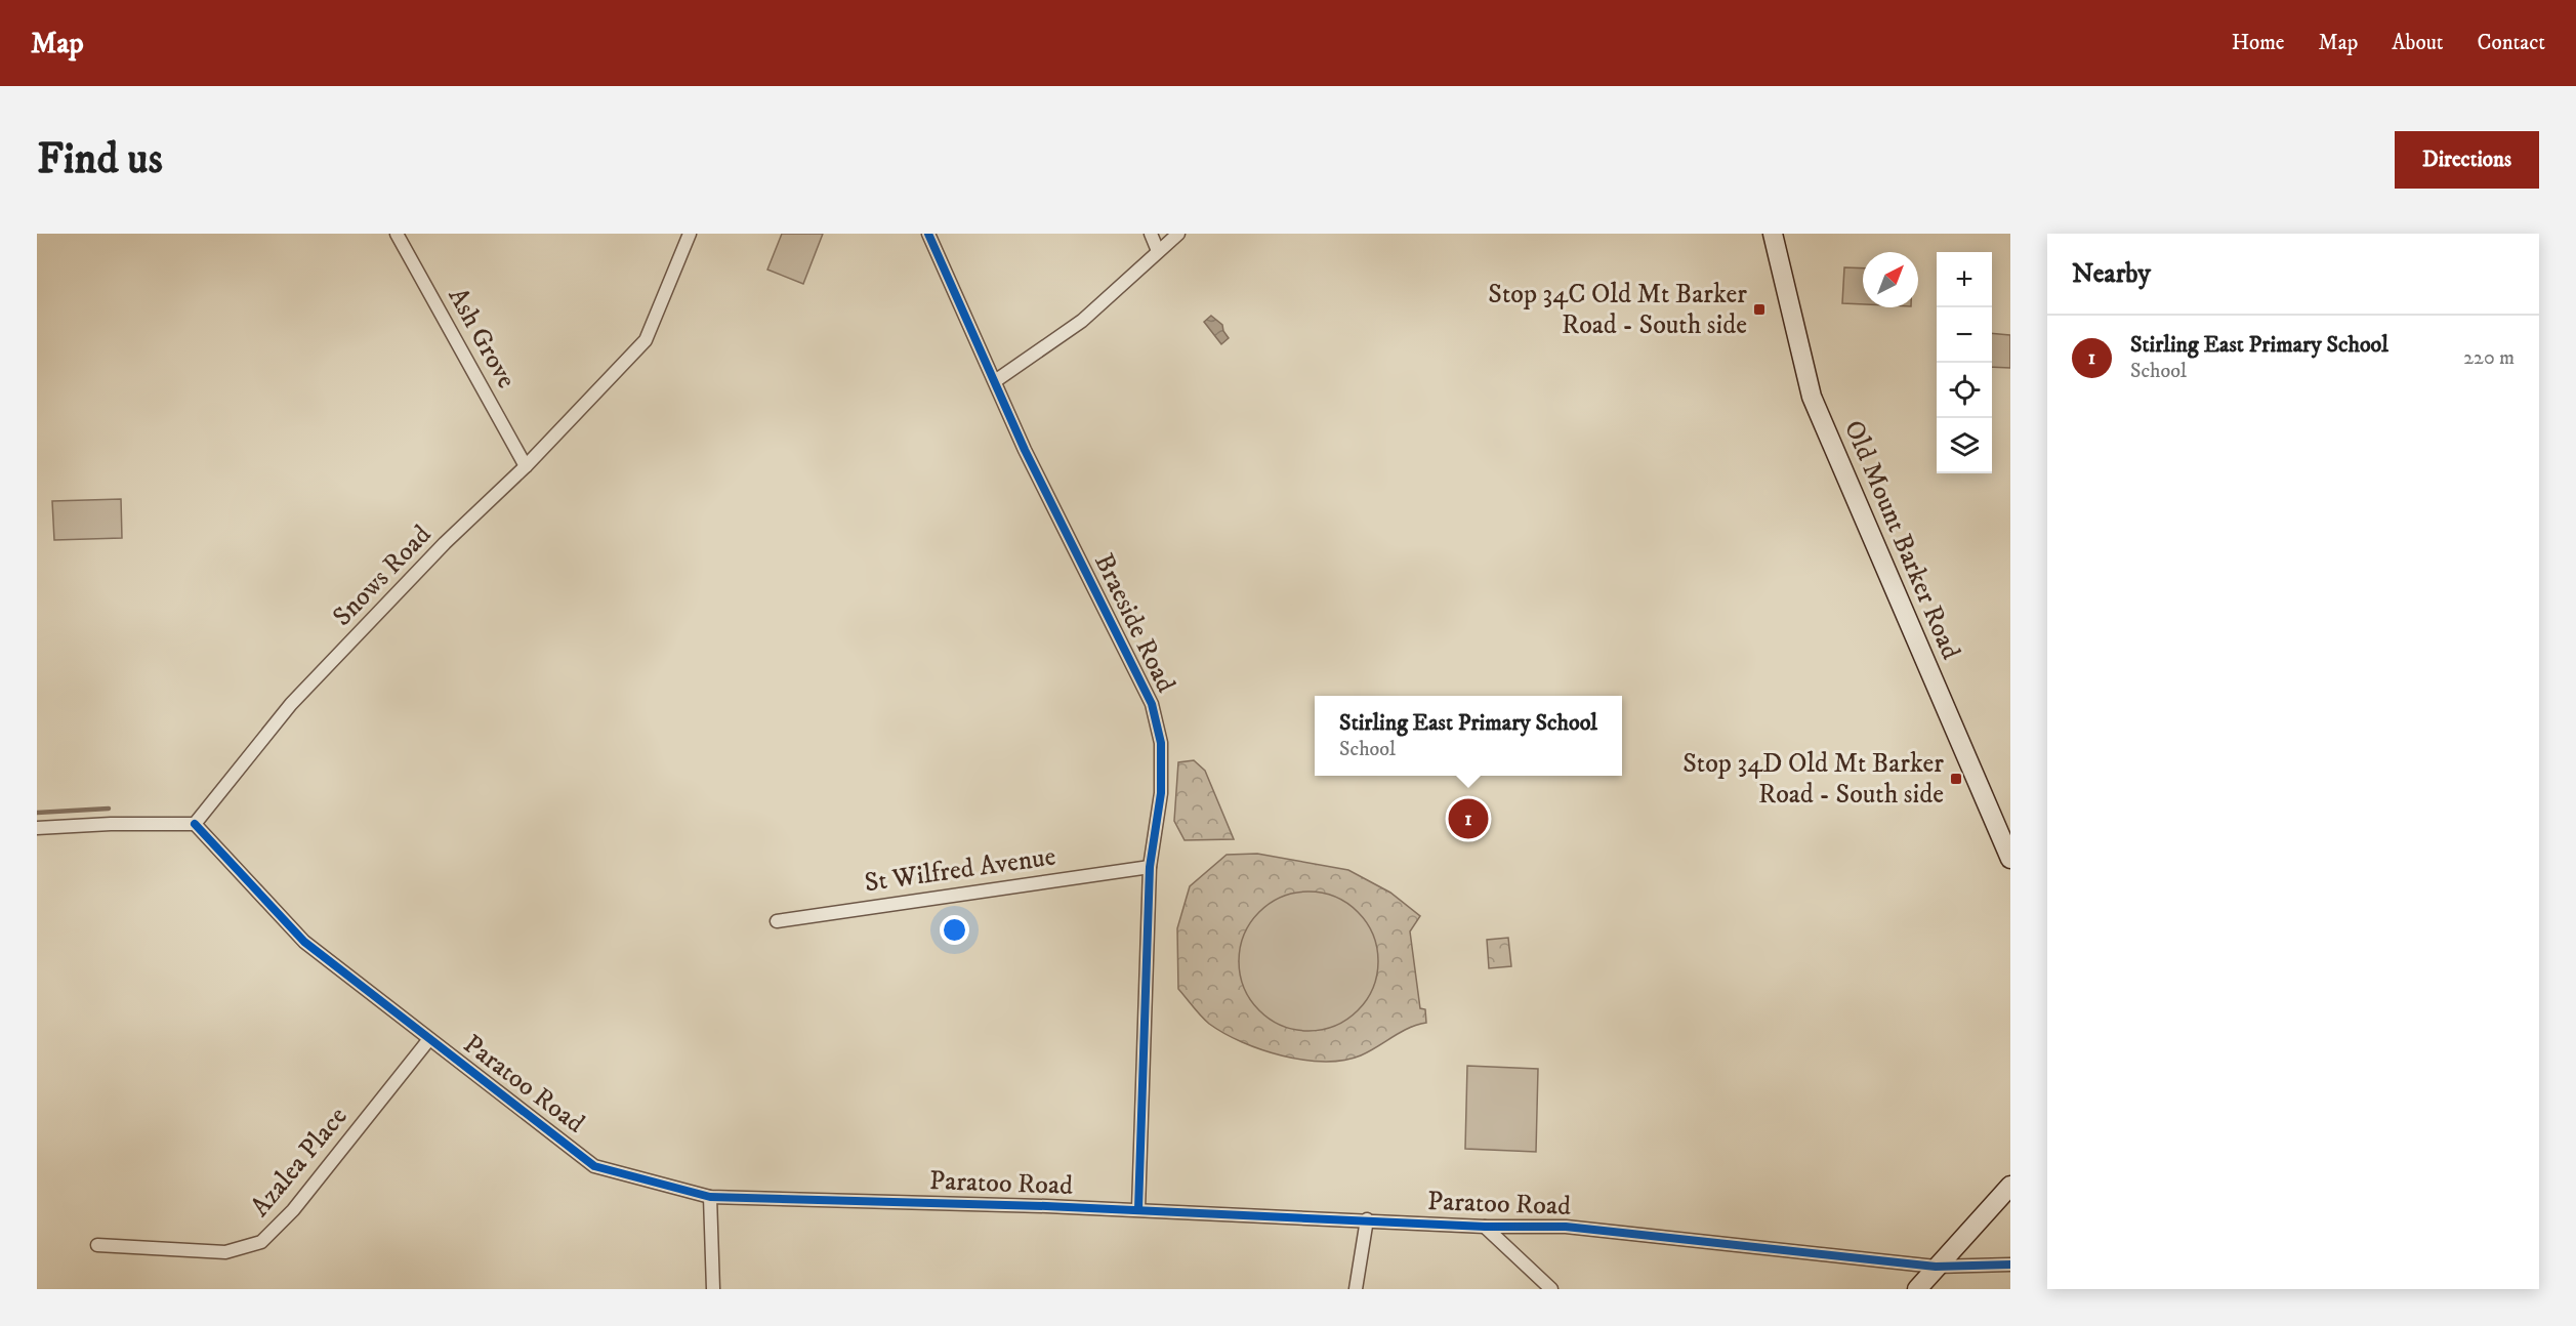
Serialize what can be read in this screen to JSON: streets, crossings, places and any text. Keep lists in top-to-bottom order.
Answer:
{
  "streets": {
    "main road": ["Old Mount Barker Road"],
    "street": [
      "Ash Grove",
      "Snows Road",
      "Braeside Road",
      "St Wilfred Avenue",
      "Paratoo Road",
      "Azalea Place"
    ]
  },
  "crossings": [
    ["Ash Grove", "Snows Road"],
    ["Snows Road", "Paratoo Road"],
    ["Braeside Road", "St Wilfred Avenue"],
    ["Braeside Road", "Paratoo Road"],
    ["Paratoo Road", "Azalea Place"]
  ],
  "places": {
    "transit": ["Stop 34C Old Mt Barker Road - South side", "Stop 34D Old Mt Barker Road - South side"]
  },
  "north": "top right",
  "page": {
    "header": "Map",
    "nav": [
      "Home",
      "Map",
      "About",
      "Contact"
    ],
    "buttons": "Directions",
    "title": "Find us",
    "heading": "Nearby",
    "map_buttons": ["+", "−"],
    "list": [
      {
        "mark": "1",
        "name": "Stirling East Primary School",
        "note": "School",
        "value": "220 m"
      }
    ],
    "popup": ["Stirling East Primary School", "School"],
    "pins": "1"
  }
}
